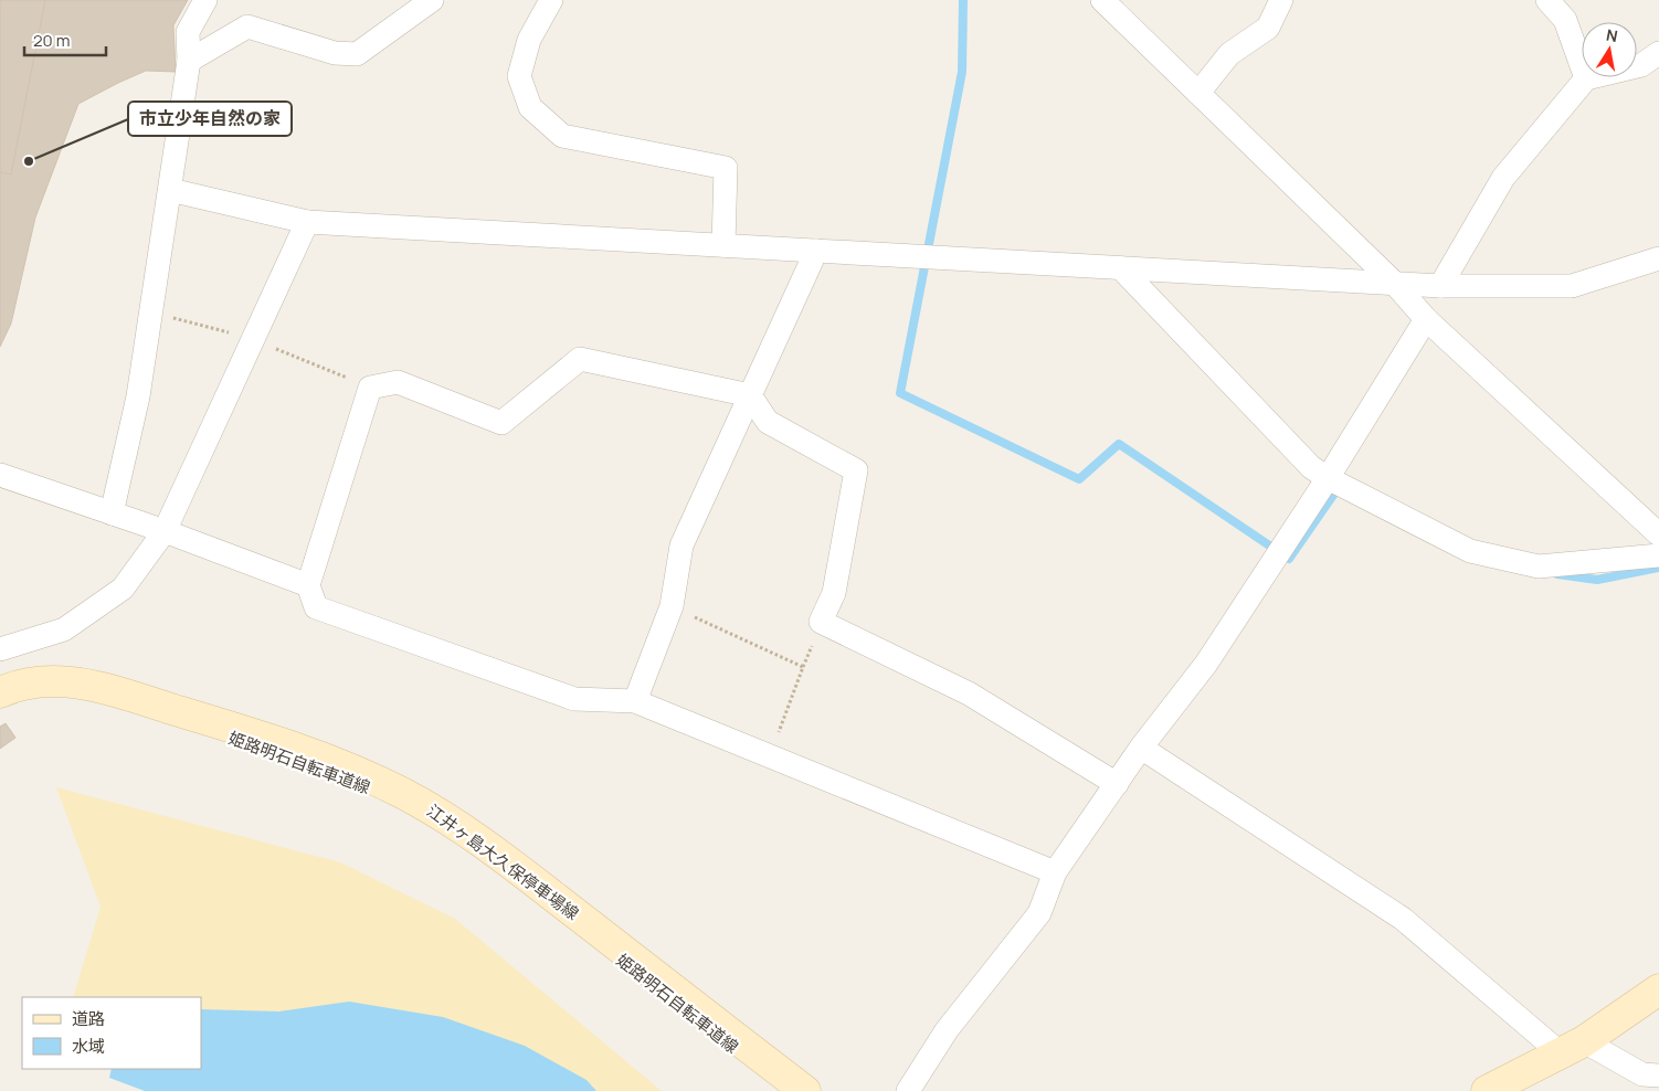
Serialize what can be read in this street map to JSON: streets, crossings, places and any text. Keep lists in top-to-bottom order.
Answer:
{
  "streets": {
    "main road": ["江井ヶ島大久保停車場線"]
  },
  "places": ["市立少年自然の家"],
  "legend": ["道路", "水域"],
  "scale_bar": "20 m",
  "north": "top"
}
